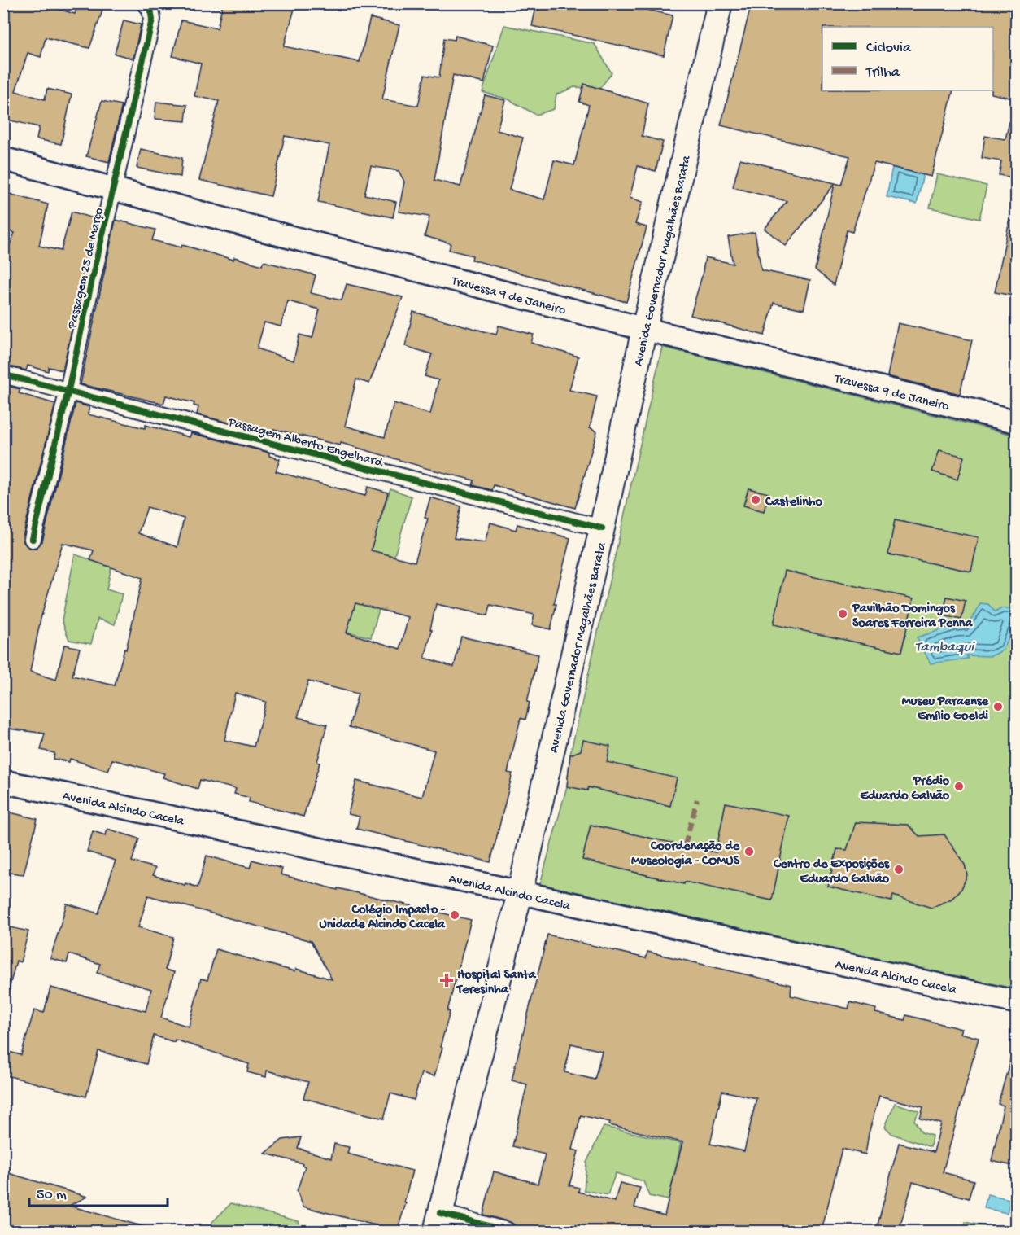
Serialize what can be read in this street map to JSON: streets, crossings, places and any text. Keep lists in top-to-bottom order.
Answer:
{
  "streets": {
    "main road": ["Avenida Governador Magalhães Barata", "Travessa 9 de Janeiro", "Avenida Alcindo Cacela"],
    "street": ["Passagem 25 de Março", "Passagem Alberto Engelhard"]
  },
  "crossings": [
    ["Avenida Governador Magalhães Barata", "Travessa 9 de Janeiro"],
    ["Avenida Governador Magalhães Barata", "Passagem Alberto Engelhard"],
    ["Avenida Governador Magalhães Barata", "Avenida Alcindo Cacela"],
    ["Passagem 25 de Março", "Travessa 9 de Janeiro"],
    ["Passagem 25 de Março", "Passagem Alberto Engelhard"]
  ],
  "water": ["Tambaqui"],
  "places": {
    "other": [
      "Castelinho",
      "Pavilhão Domingos Soares Ferreira Penna",
      "Museu Paraense Emílio Goeldi",
      "Prédio Eduardo Galvão",
      "Coordenação de Museologia - COMUS",
      "Centro de Exposições Eduardo Galvão",
      "Colégio Impacto - Unidade Alcindo Cacela"
    ],
    "health": ["Hospital Santa Teresinha"]
  },
  "legend": ["Ciclovia", "Trilha"],
  "scale_bar": "50 m"
}
